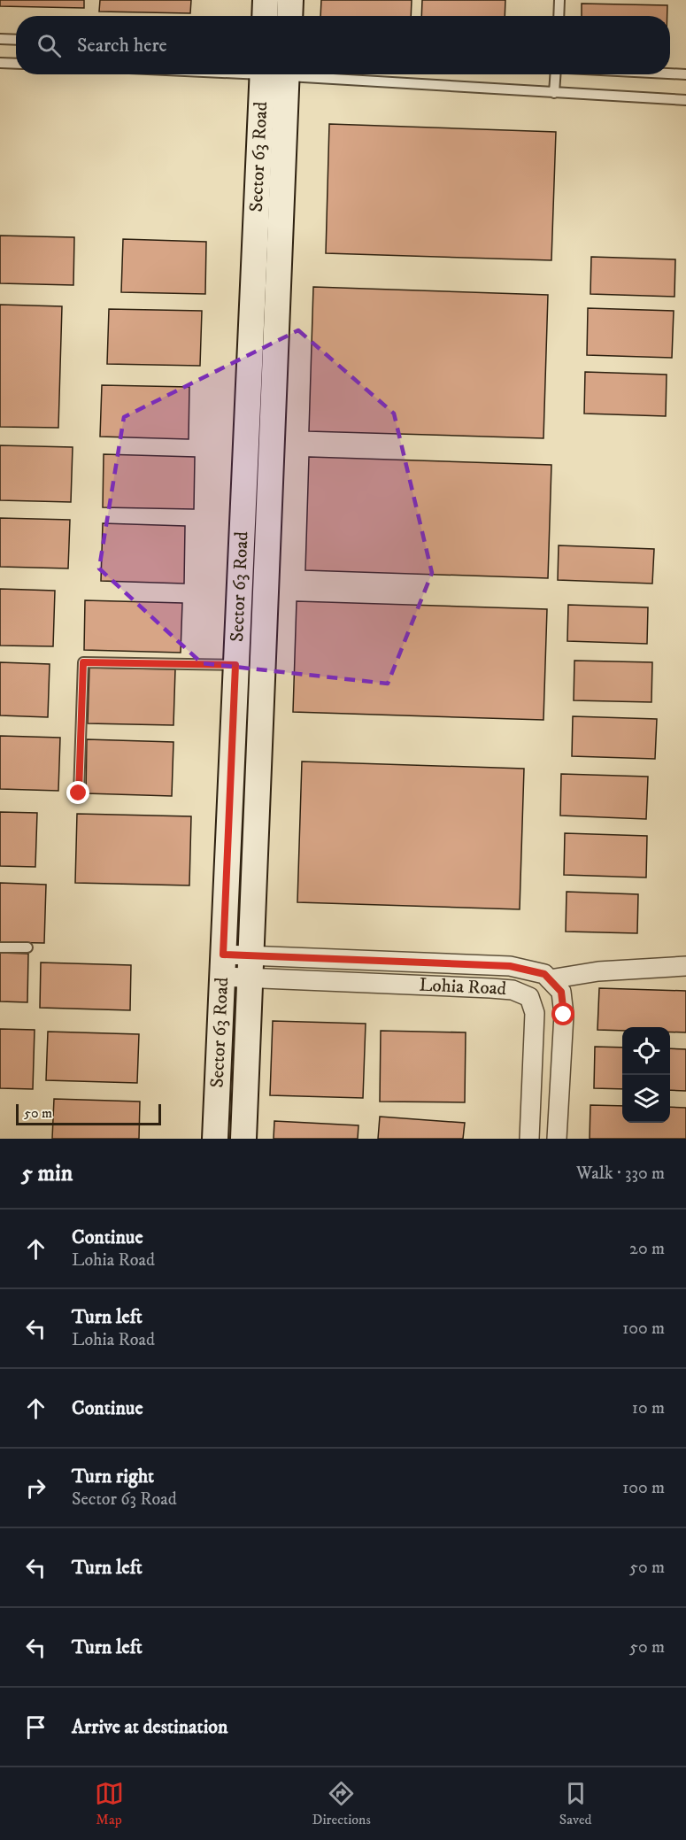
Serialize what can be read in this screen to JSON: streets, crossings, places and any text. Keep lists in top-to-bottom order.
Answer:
{
  "streets": {
    "street": ["Sector 63 Road", "Lohia Road"]
  },
  "crossings": [
    ["Sector 63 Road", "Lohia Road"]
  ],
  "scale_bar": "50 m",
  "page": {
    "search": "Search here",
    "scale": "50 m",
    "heading": ["5 min", "Walk · 330 m"],
    "list": [
      ["Continue", "Lohia Road", "20 m"],
      ["Turn left", "Lohia Road", "100 m"],
      ["Continue", "10 m"],
      ["Turn right", "Sector 63 Road", "100 m"],
      ["Turn left", "50 m"],
      ["Turn left", "50 m"],
      "Arrive at destination"
    ],
    "nav": ["Map", "Directions", "Saved"]
  }
}
